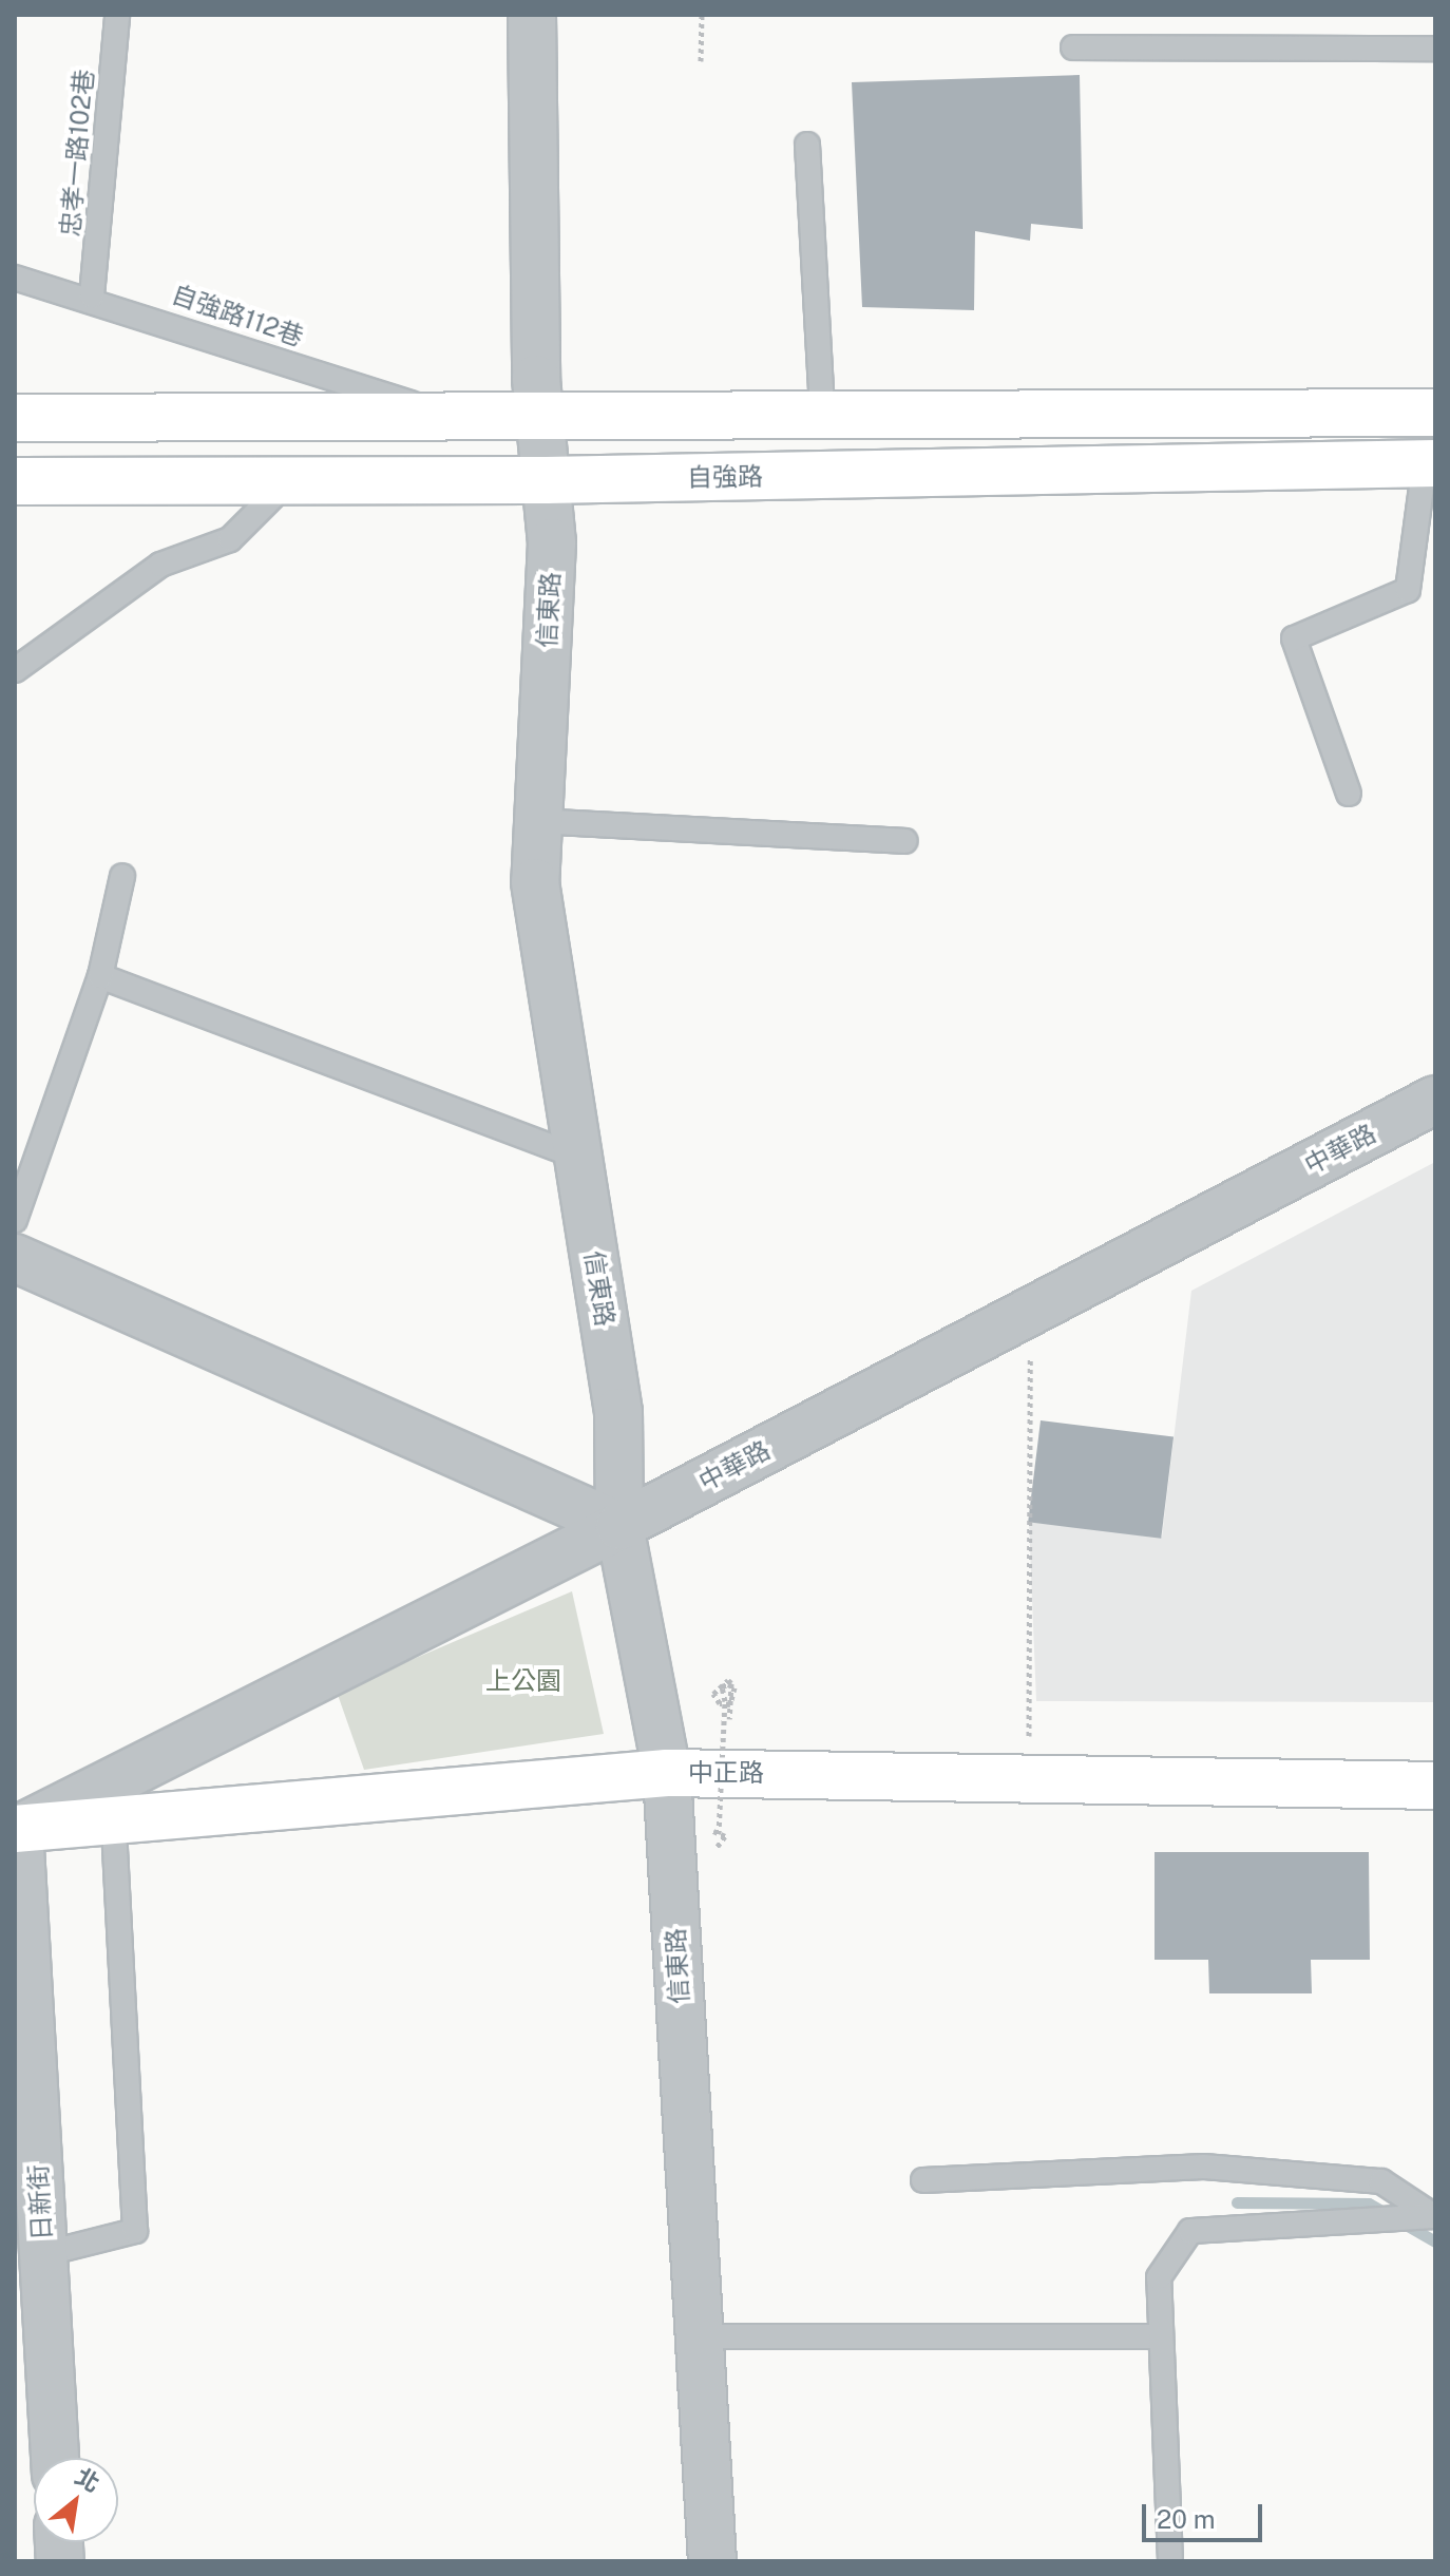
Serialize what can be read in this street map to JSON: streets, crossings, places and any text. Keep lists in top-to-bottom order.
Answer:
{
  "streets": {
    "main road": ["自強路", "中正路"],
    "street": ["信東路", "中華路", "日新街"],
    "lane": ["忠孝一路102巷", "自強路112巷"]
  },
  "crossings": [
    ["忠孝一路102巷", "自強路112巷"],
    ["自強路", "信東路"],
    ["信東路", "中華路"],
    ["信東路", "中正路"],
    ["中華路", "中正路"],
    ["中正路", "日新街"]
  ],
  "parks": ["上公園"],
  "scale_bar": "20 m",
  "north": "top right"
}
